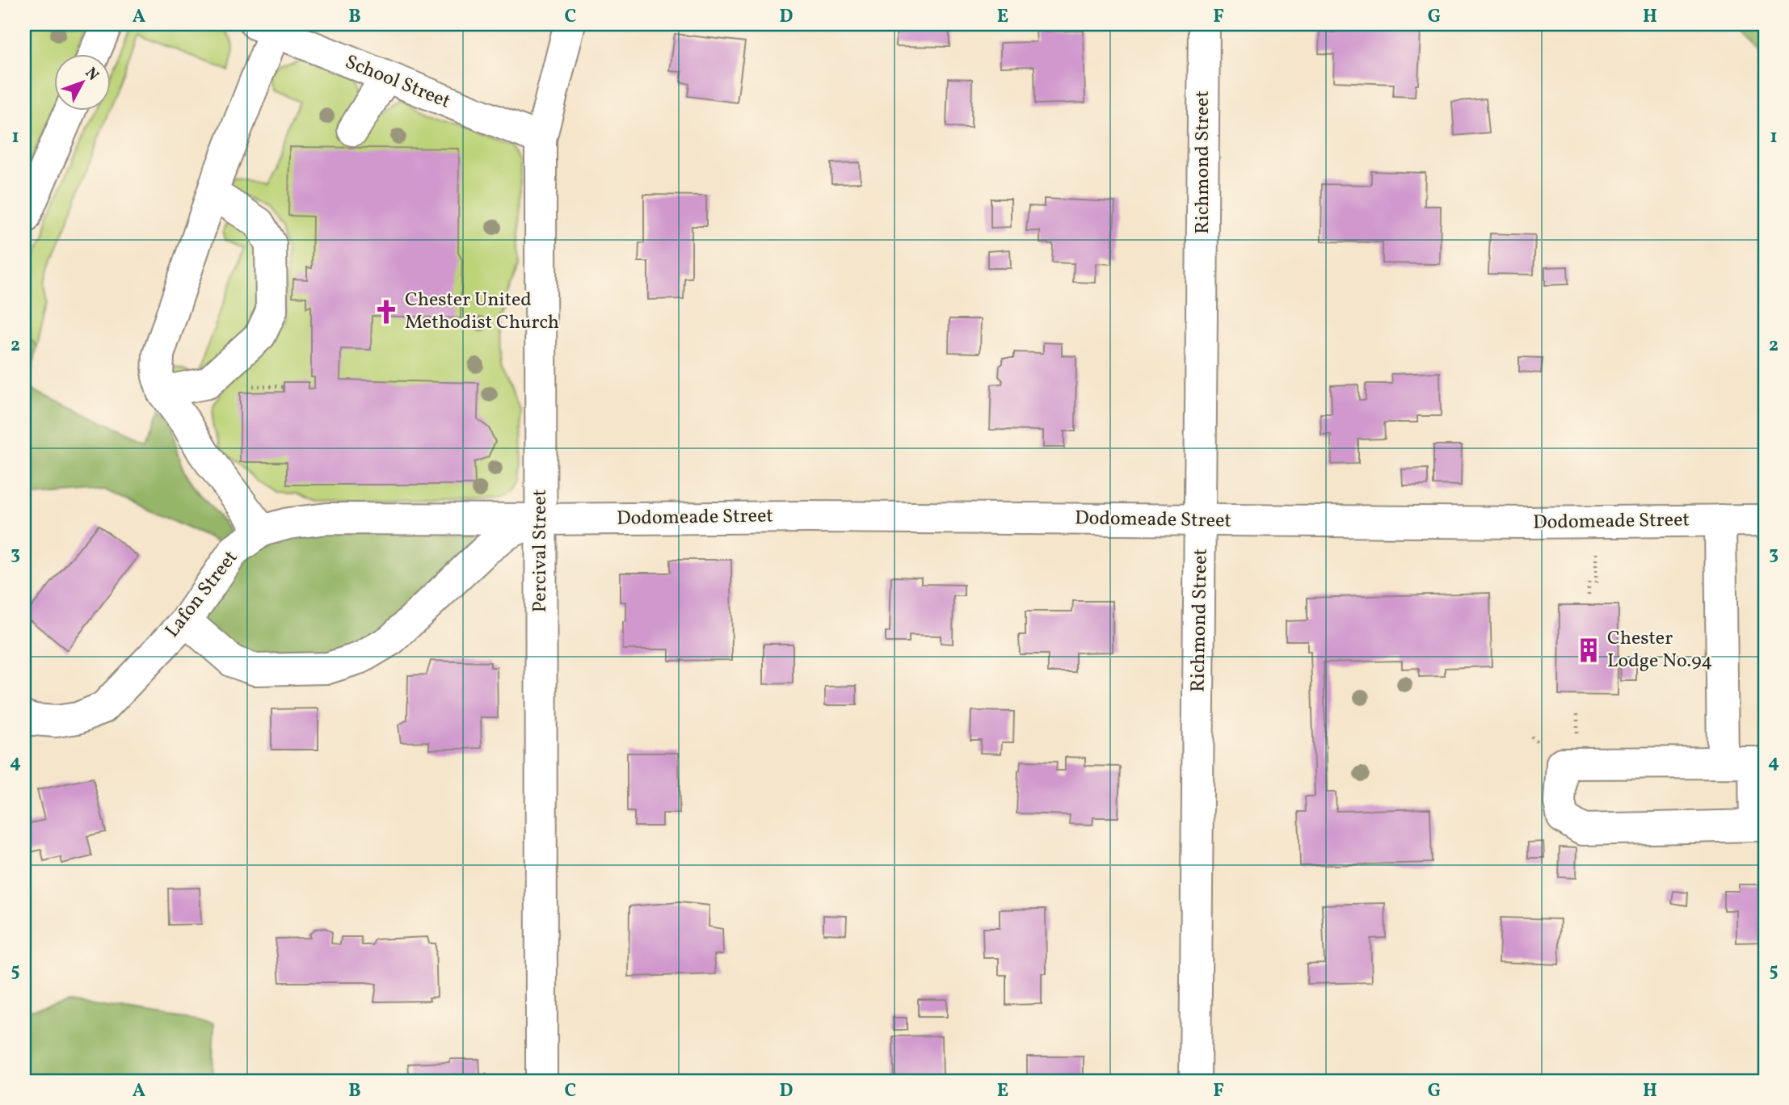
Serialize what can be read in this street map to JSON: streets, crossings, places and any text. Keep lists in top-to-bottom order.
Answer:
{
  "streets": {
    "street": [
      "School Street",
      "Richmond Street",
      "Dodomeade Street",
      "Percival Street",
      "Lafon Street"
    ]
  },
  "crossings": [
    ["School Street", "Percival Street"],
    ["Richmond Street", "Dodomeade Street"],
    ["Dodomeade Street", "Percival Street"],
    ["Dodomeade Street", "Lafon Street"],
    ["Percival Street", "Lafon Street"]
  ],
  "places": {
    "church": ["Chester United Methodist Church"],
    "building": ["Chester Lodge No.94"]
  },
  "north": "top right",
  "grid": {
    "columns": [
      "A",
      "B",
      "C",
      "D",
      "E",
      "F",
      "G",
      "H"
    ],
    "rows": [
      "1",
      "2",
      "3",
      "4",
      "5"
    ]
  }
}
